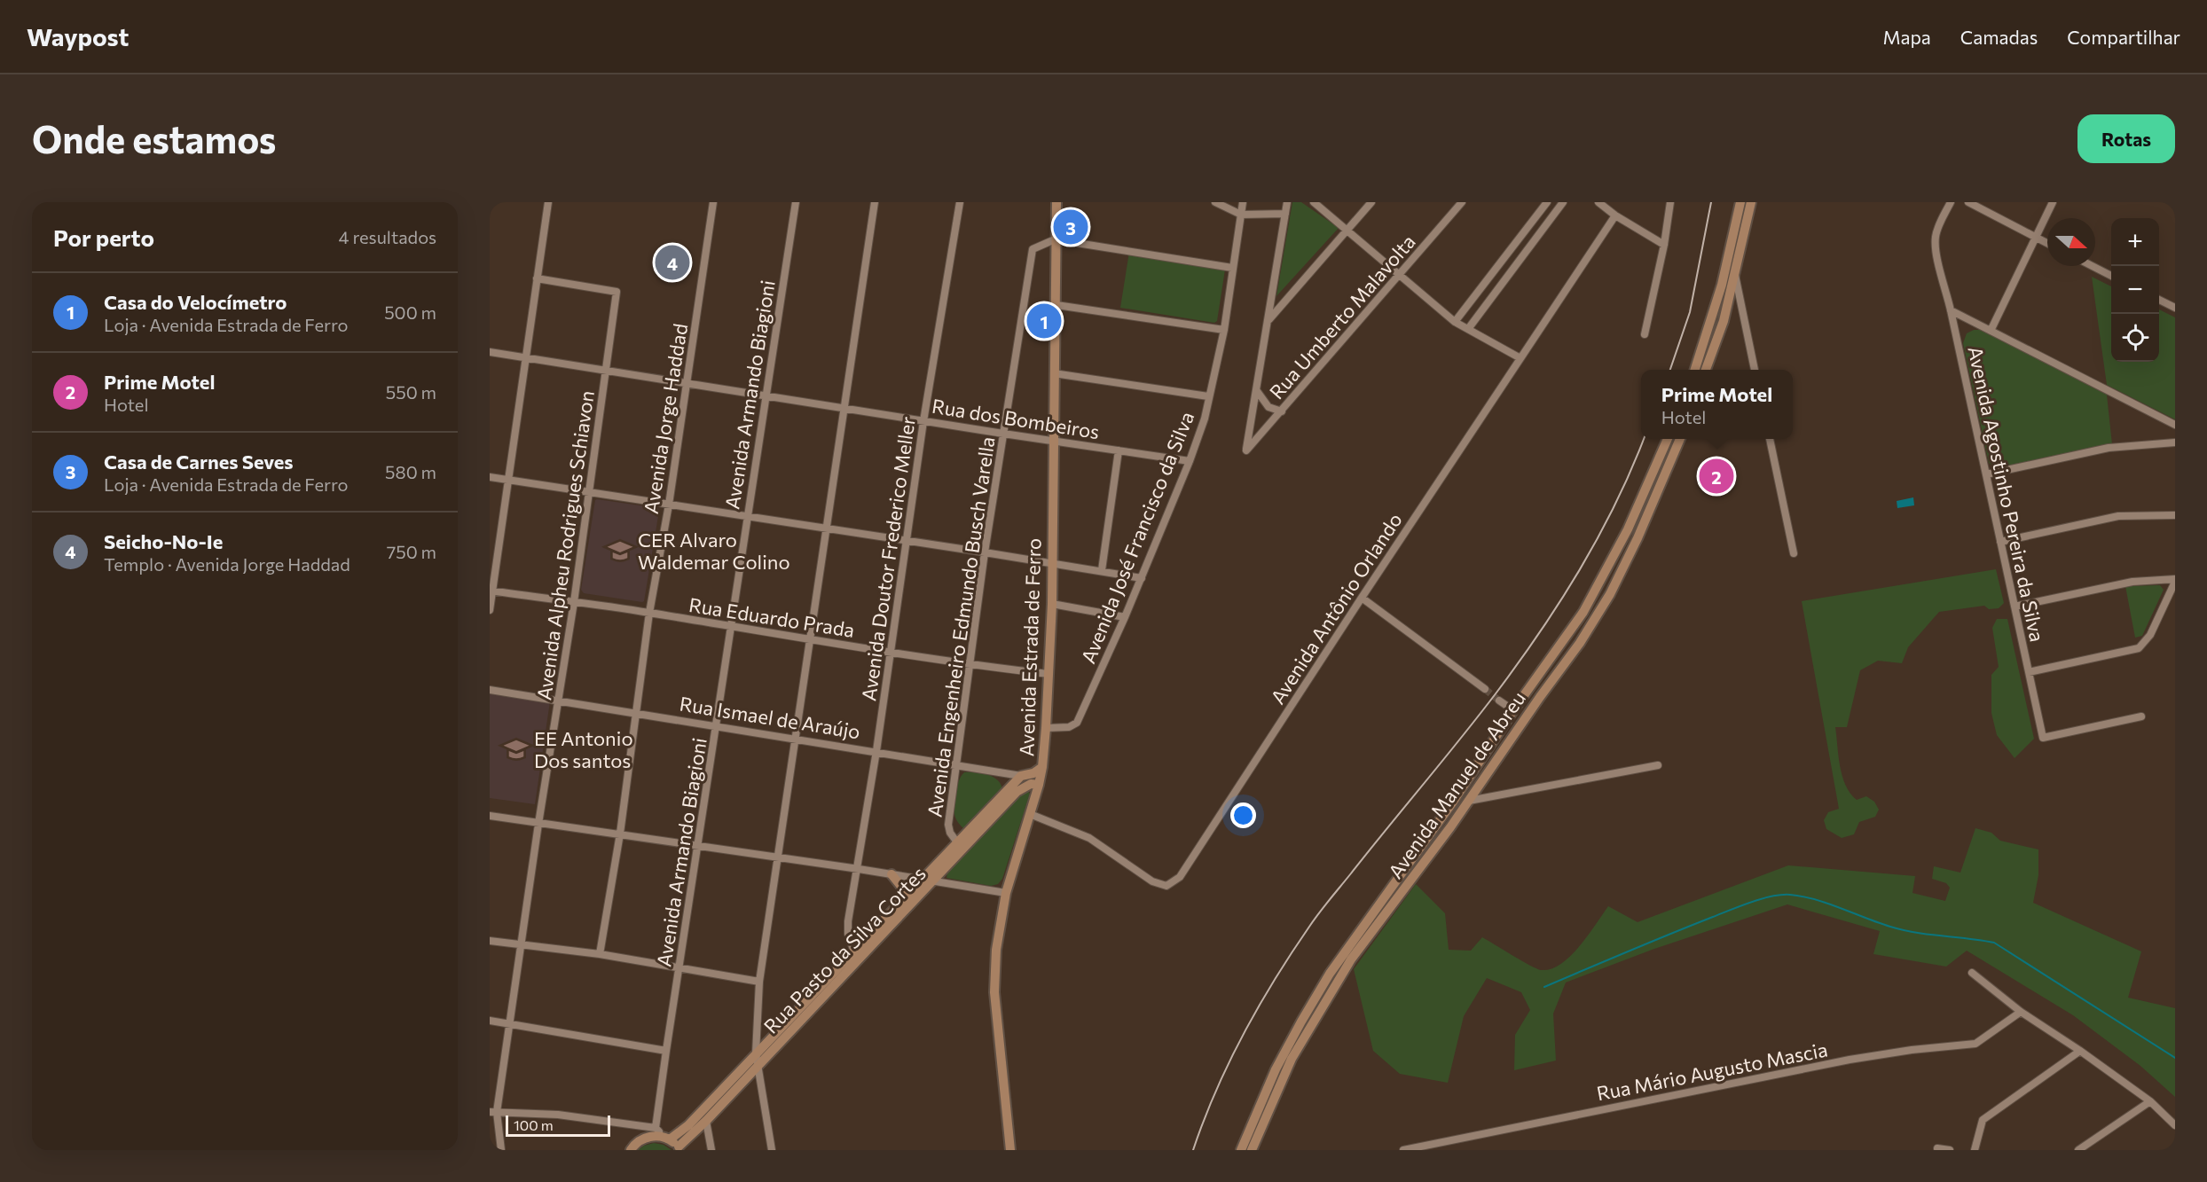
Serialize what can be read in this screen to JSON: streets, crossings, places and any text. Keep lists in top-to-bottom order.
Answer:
{
  "streets": {
    "street": [
      "Rua Umberto Malavolta",
      "Avenida Armando Biagioni",
      "Avenida Jorge Haddad",
      "Rua dos Bombeiros",
      "Avenida Agostinho Pereira da Silva",
      "Avenida José Francisco da Silva",
      "Avenida Alpheu Rodrigues Schiavon",
      "Avenida Doutor Frederico Meller",
      "Avenida Antônio Orlando",
      "Rua Eduardo Prada",
      "Avenida Engenheiro Edmundo Busch Varella",
      "Avenida Estrada de Ferro",
      "Rua Ismael de Araújo",
      "Avenida Manuel de Abreu",
      "Rua Pasto da Silva Cortes",
      "Rua Mário Augusto Mascia"
    ]
  },
  "crossings": [
    ["Avenida Armando Biagioni", "Rua dos Bombeiros"],
    ["Avenida Armando Biagioni", "Rua Eduardo Prada"],
    ["Avenida Armando Biagioni", "Rua Ismael de Araújo"],
    ["Avenida Jorge Haddad", "Rua dos Bombeiros"],
    ["Avenida Jorge Haddad", "Rua Eduardo Prada"],
    ["Avenida Jorge Haddad", "Rua Ismael de Araújo"],
    ["Rua dos Bombeiros", "Avenida José Francisco da Silva"],
    ["Rua dos Bombeiros", "Avenida Alpheu Rodrigues Schiavon"],
    ["Rua dos Bombeiros", "Avenida Doutor Frederico Meller"],
    ["Rua dos Bombeiros", "Avenida Engenheiro Edmundo Busch Varella"],
    ["Rua dos Bombeiros", "Avenida Estrada de Ferro"],
    ["Avenida José Francisco da Silva", "Avenida Estrada de Ferro"],
    ["Avenida Alpheu Rodrigues Schiavon", "Rua Eduardo Prada"],
    ["Avenida Alpheu Rodrigues Schiavon", "Rua Ismael de Araújo"],
    ["Avenida Doutor Frederico Meller", "Rua Eduardo Prada"],
    ["Avenida Doutor Frederico Meller", "Rua Ismael de Araújo"],
    ["Avenida Doutor Frederico Meller", "Rua Pasto da Silva Cortes"],
    ["Avenida Antônio Orlando", "Avenida Estrada de Ferro"],
    ["Rua Eduardo Prada", "Avenida Engenheiro Edmundo Busch Varella"],
    ["Rua Eduardo Prada", "Avenida Estrada de Ferro"],
    ["Avenida Engenheiro Edmundo Busch Varella", "Avenida Estrada de Ferro"],
    ["Avenida Engenheiro Edmundo Busch Varella", "Rua Ismael de Araújo"],
    ["Avenida Engenheiro Edmundo Busch Varella", "Rua Pasto da Silva Cortes"],
    ["Avenida Estrada de Ferro", "Rua Pasto da Silva Cortes"],
    ["Rua Ismael de Araújo", "Rua Pasto da Silva Cortes"]
  ],
  "places": {
    "school or university": ["CER Alvaro Waldemar Colino", "EE Antonio Dos santos"]
  },
  "scale_bar": "100 m",
  "north": "right",
  "page": {
    "header": "Waypost",
    "nav": ["Mapa", "Camadas", "Compartilhar"],
    "buttons": "Rotas",
    "title": "Onde estamos",
    "heading": ["Por perto", "4 resultados"],
    "pins": [
      "3",
      "4",
      "1",
      "2"
    ],
    "map_buttons": ["+", "−"],
    "list": [
      {
        "mark": "1",
        "name": "Casa do Velocímetro",
        "note": "Loja · Avenida Estrada de Ferro",
        "value": "500 m"
      },
      {
        "mark": "2",
        "name": "Prime Motel",
        "note": "Hotel",
        "value": "550 m"
      },
      {
        "mark": "3",
        "name": "Casa de Carnes Seves",
        "note": "Loja · Avenida Estrada de Ferro",
        "value": "580 m"
      },
      {
        "mark": "4",
        "name": "Seicho-No-Ie",
        "note": "Templo · Avenida Jorge Haddad",
        "value": "750 m"
      }
    ],
    "popup": ["Prime Motel", "Hotel"],
    "scale": "100 m"
  }
}
